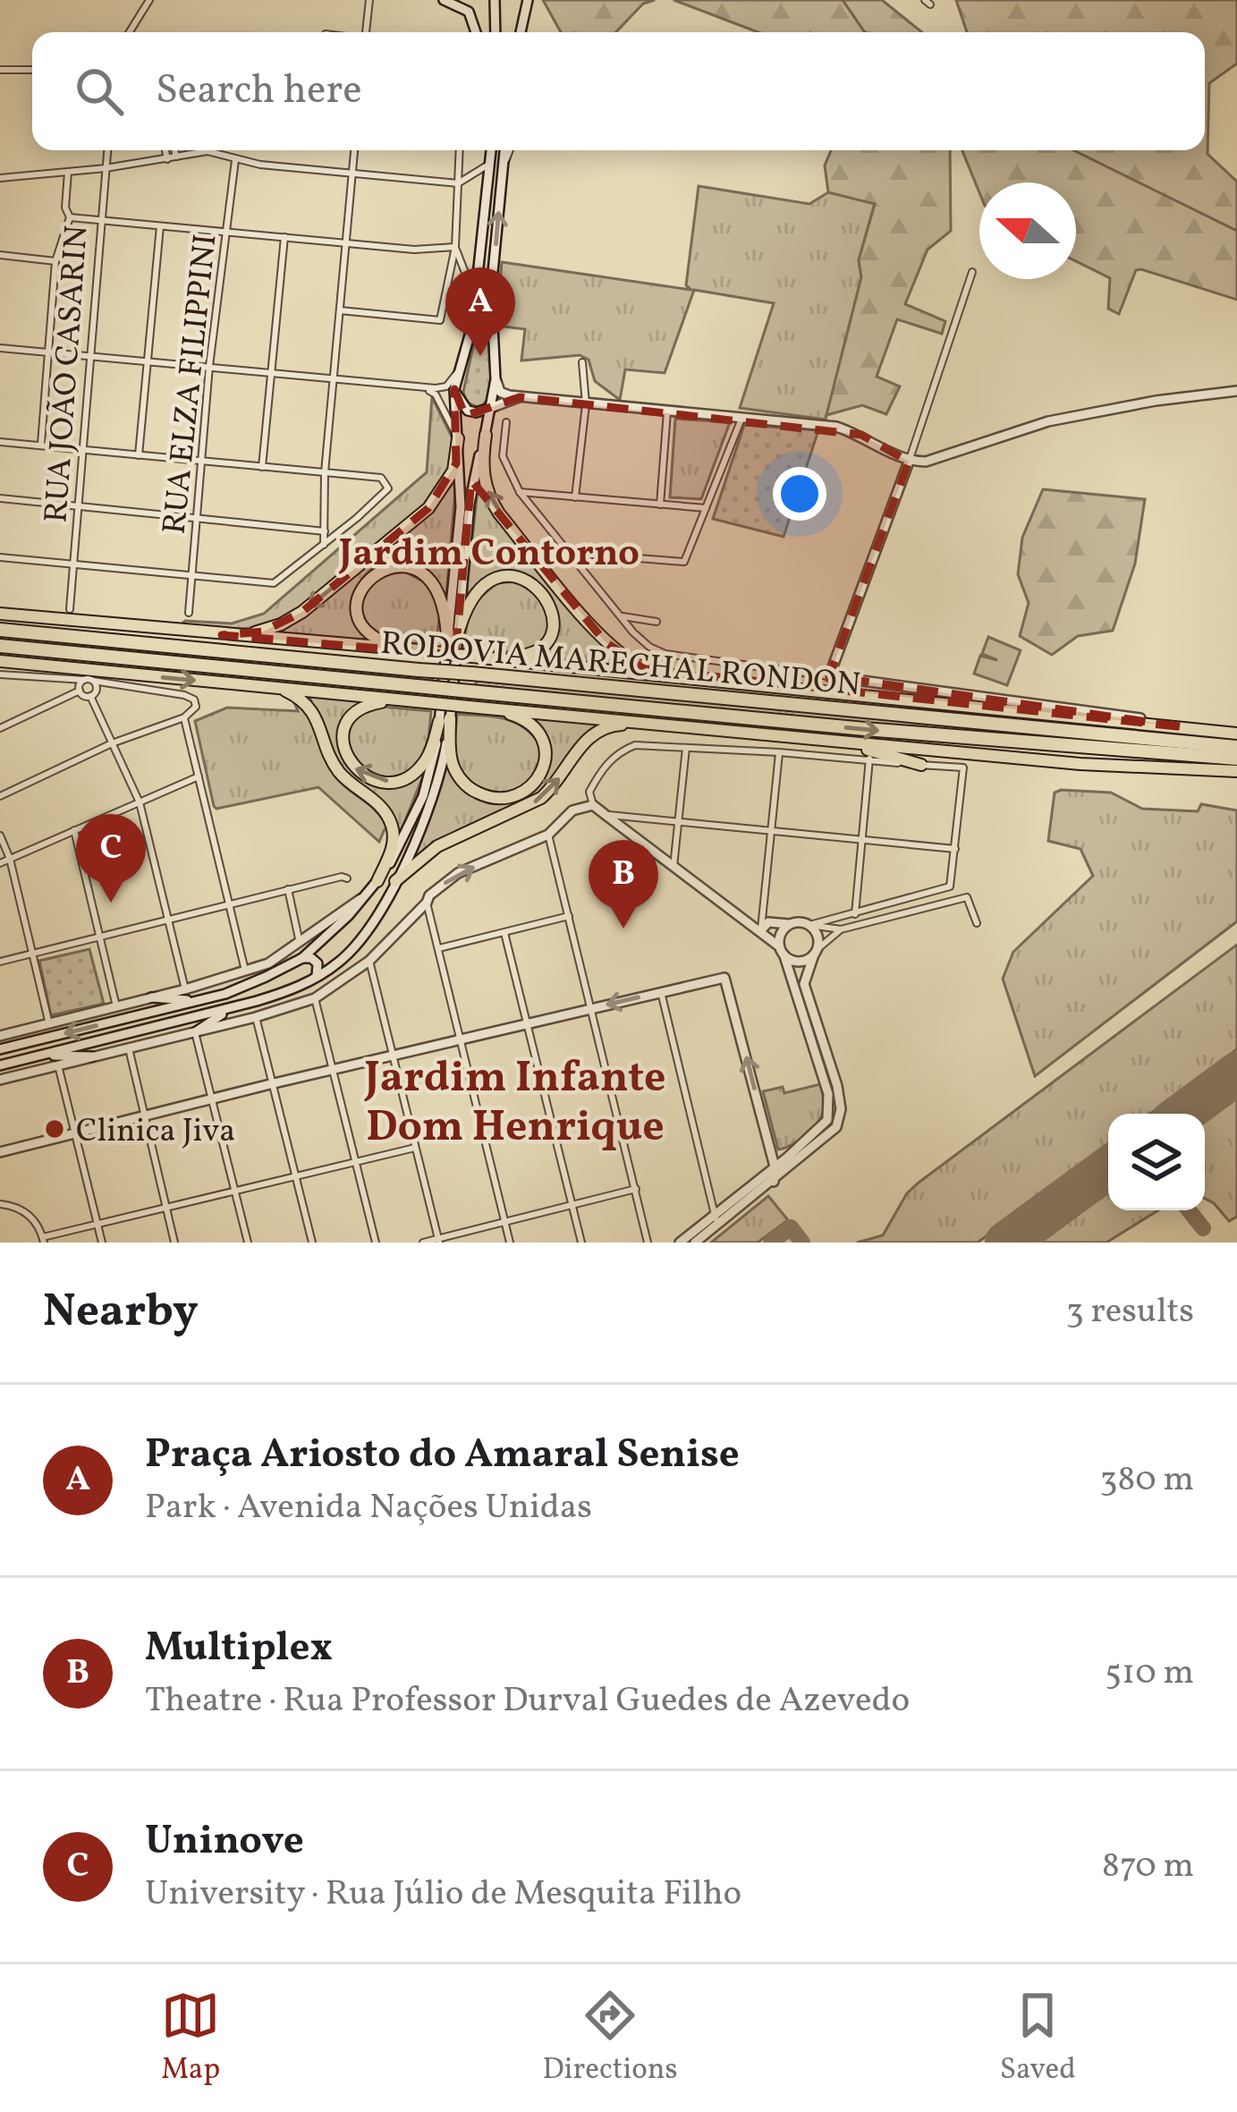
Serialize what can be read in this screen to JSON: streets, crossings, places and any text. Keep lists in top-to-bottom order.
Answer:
{
  "streets": {
    "highway": ["RODOVIA MARECHAL RONDON"],
    "street": ["RUA JOÃO CASARIN", "RUA ELZA FILIPPINI"]
  },
  "districts": ["Jardim Contorno", "Jardim Infante Dom Henrique"],
  "places": ["Clinica Jiva"],
  "north": "left",
  "page": {
    "search": "Search here",
    "pins": ["A", "C", "B"],
    "heading": ["Nearby", "3 results"],
    "list": [
      {
        "mark": "A",
        "name": "Praça Ariosto do Amaral Senise",
        "note": "Park · Avenida Nações Unidas",
        "value": "380 m"
      },
      {
        "mark": "B",
        "name": "Multiplex",
        "note": "Theatre · Rua Professor Durval Guedes de Azevedo",
        "value": "510 m"
      },
      {
        "mark": "C",
        "name": "Uninove",
        "note": "University · Rua Júlio de Mesquita Filho",
        "value": "870 m"
      }
    ],
    "nav": ["Map", "Directions", "Saved"]
  }
}
